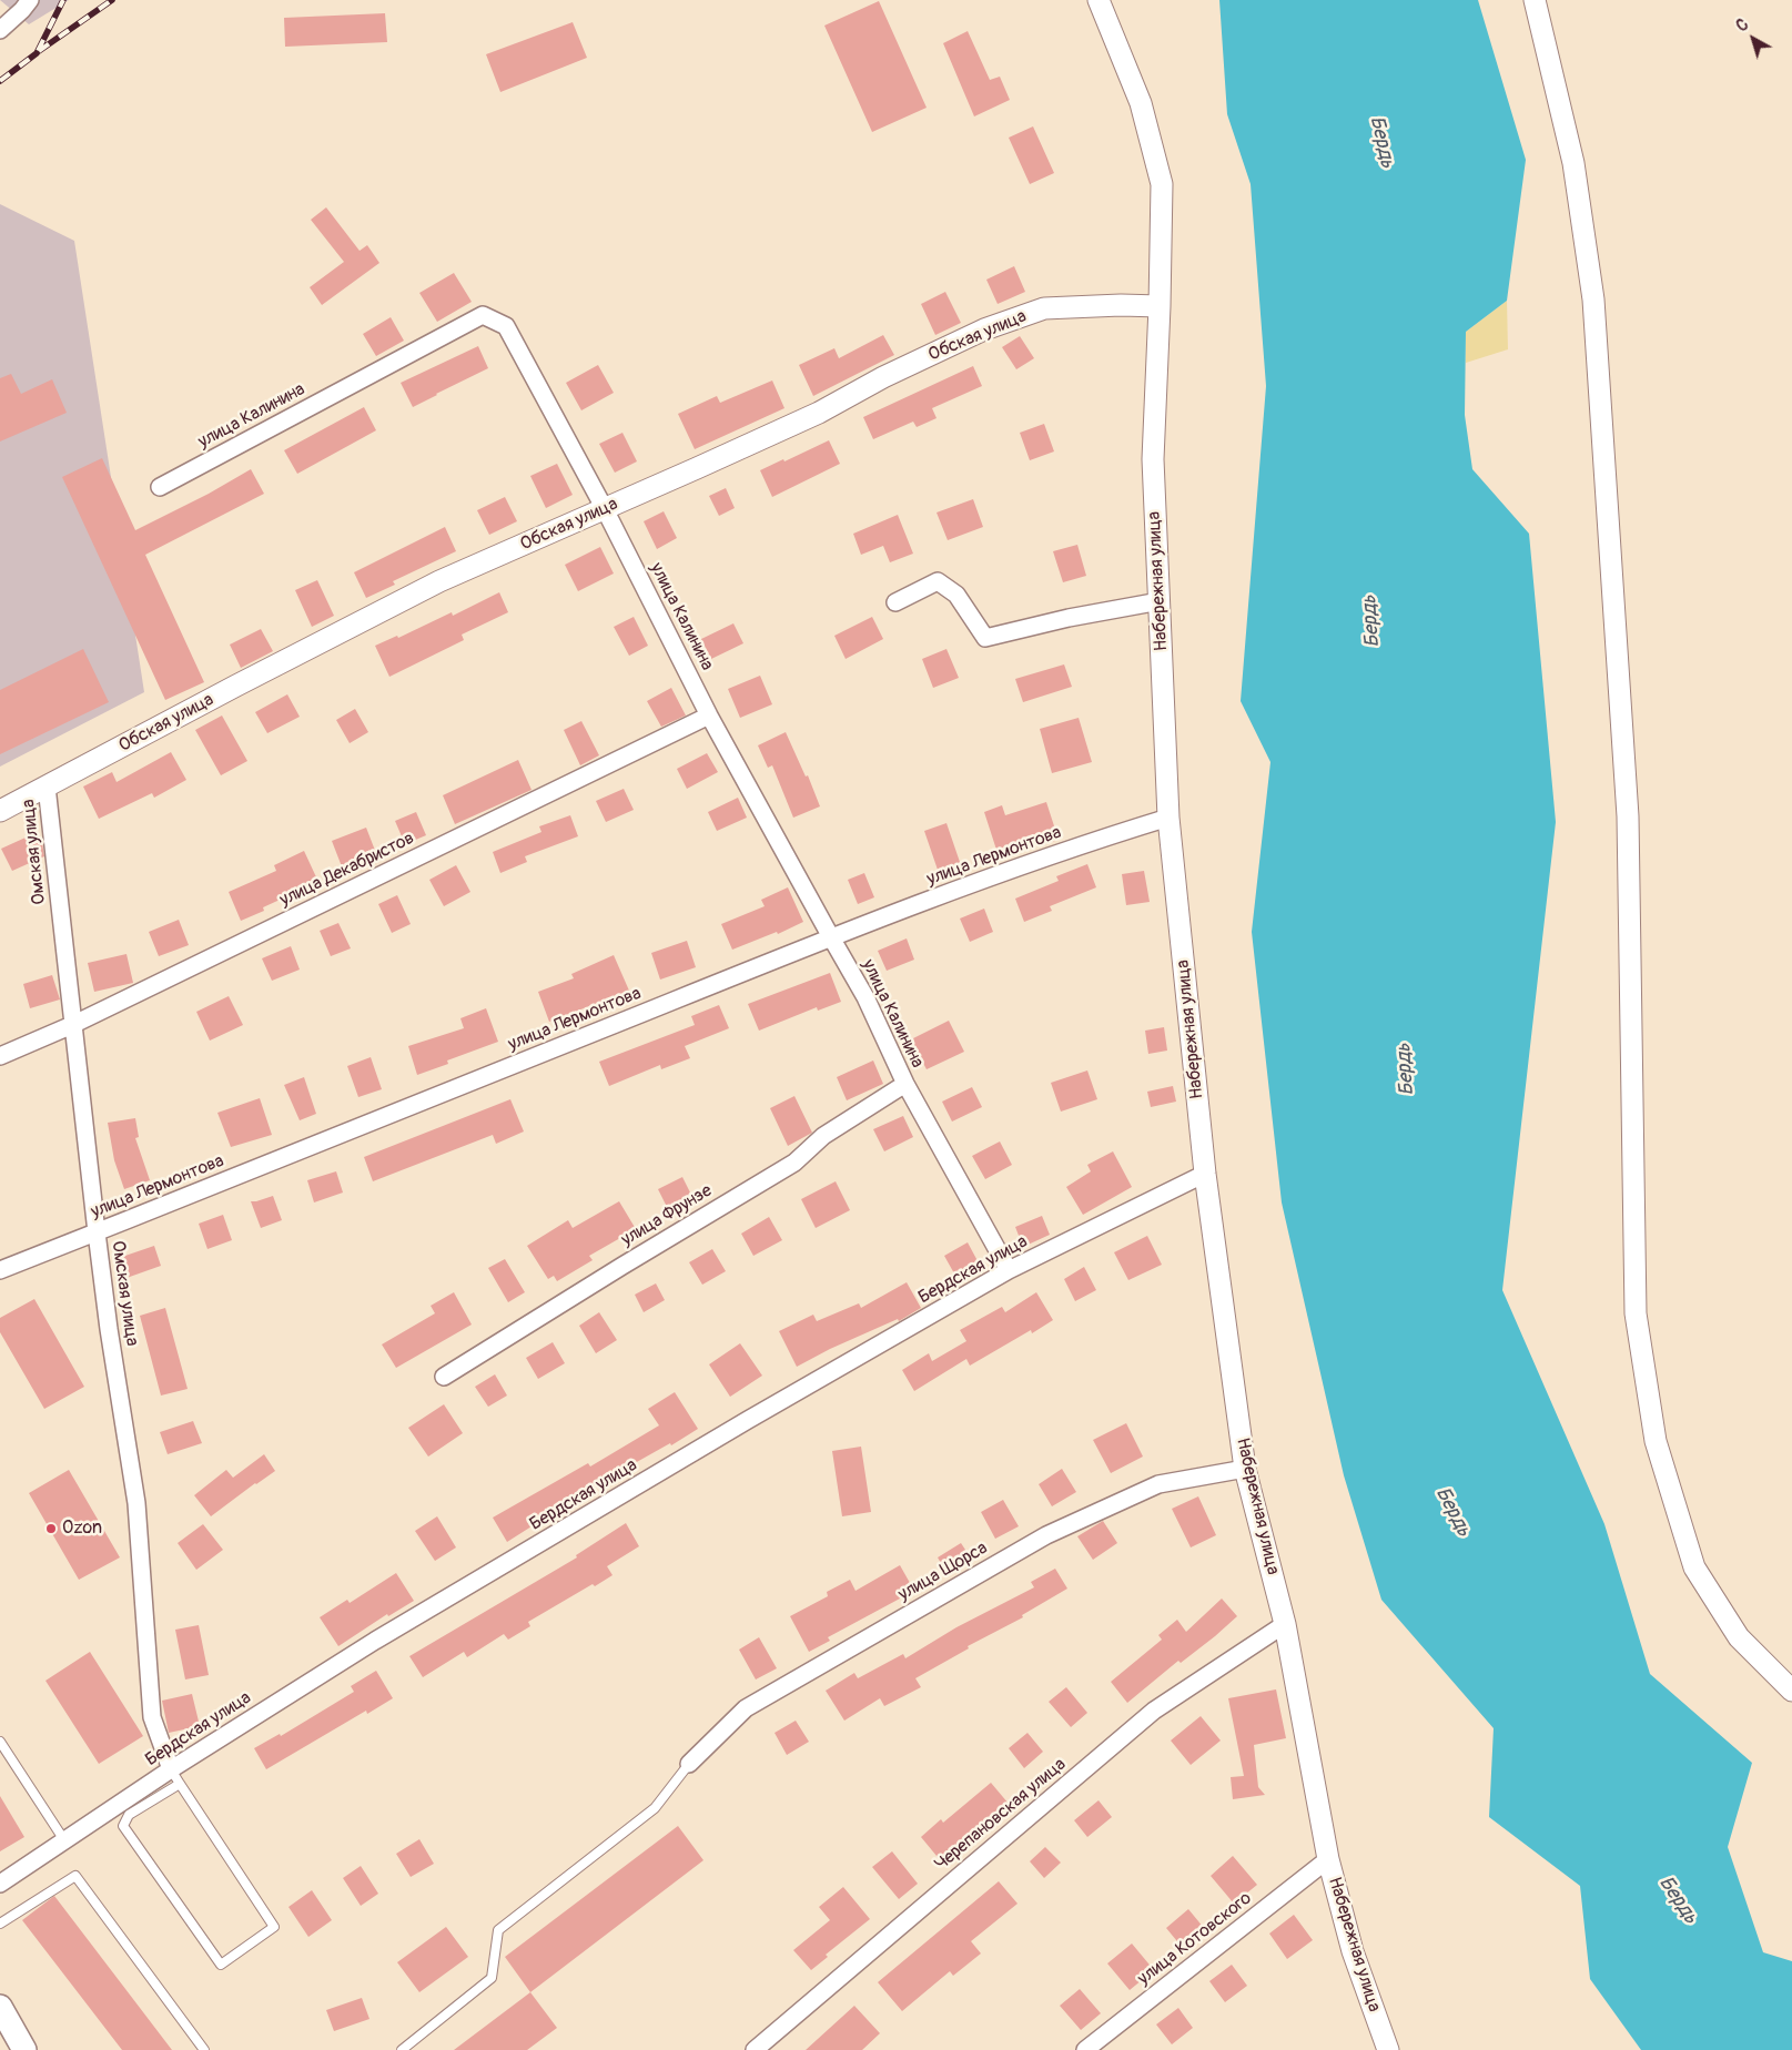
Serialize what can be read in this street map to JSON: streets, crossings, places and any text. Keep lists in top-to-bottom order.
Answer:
{
  "streets": {
    "street": [
      "Обская улица",
      "улица Калинина",
      "Набережная улица",
      "Омская улица",
      "улица Лермонтова",
      "улица Декабристов",
      "улица Фрунзе",
      "Бердская улица",
      "улица Щорса",
      "Черепановская улица",
      "улица Котовского"
    ]
  },
  "crossings": [
    ["Обская улица", "улица Калинина"],
    ["Обская улица", "Набережная улица"],
    ["Обская улица", "Омская улица"],
    ["улица Калинина", "улица Лермонтова"],
    ["улица Калинина", "улица Декабристов"],
    ["улица Калинина", "улица Фрунзе"],
    ["улица Калинина", "Бердская улица"],
    ["Набережная улица", "улица Лермонтова"],
    ["Набережная улица", "Бердская улица"],
    ["Набережная улица", "улица Щорса"],
    ["Набережная улица", "Черепановская улица"],
    ["Набережная улица", "улица Котовского"],
    ["Омская улица", "улица Лермонтова"],
    ["Омская улица", "улица Декабристов"],
    ["Омская улица", "Бердская улица"]
  ],
  "water": ["Бердь"],
  "places": ["Ozon"],
  "north": "top left"
}
